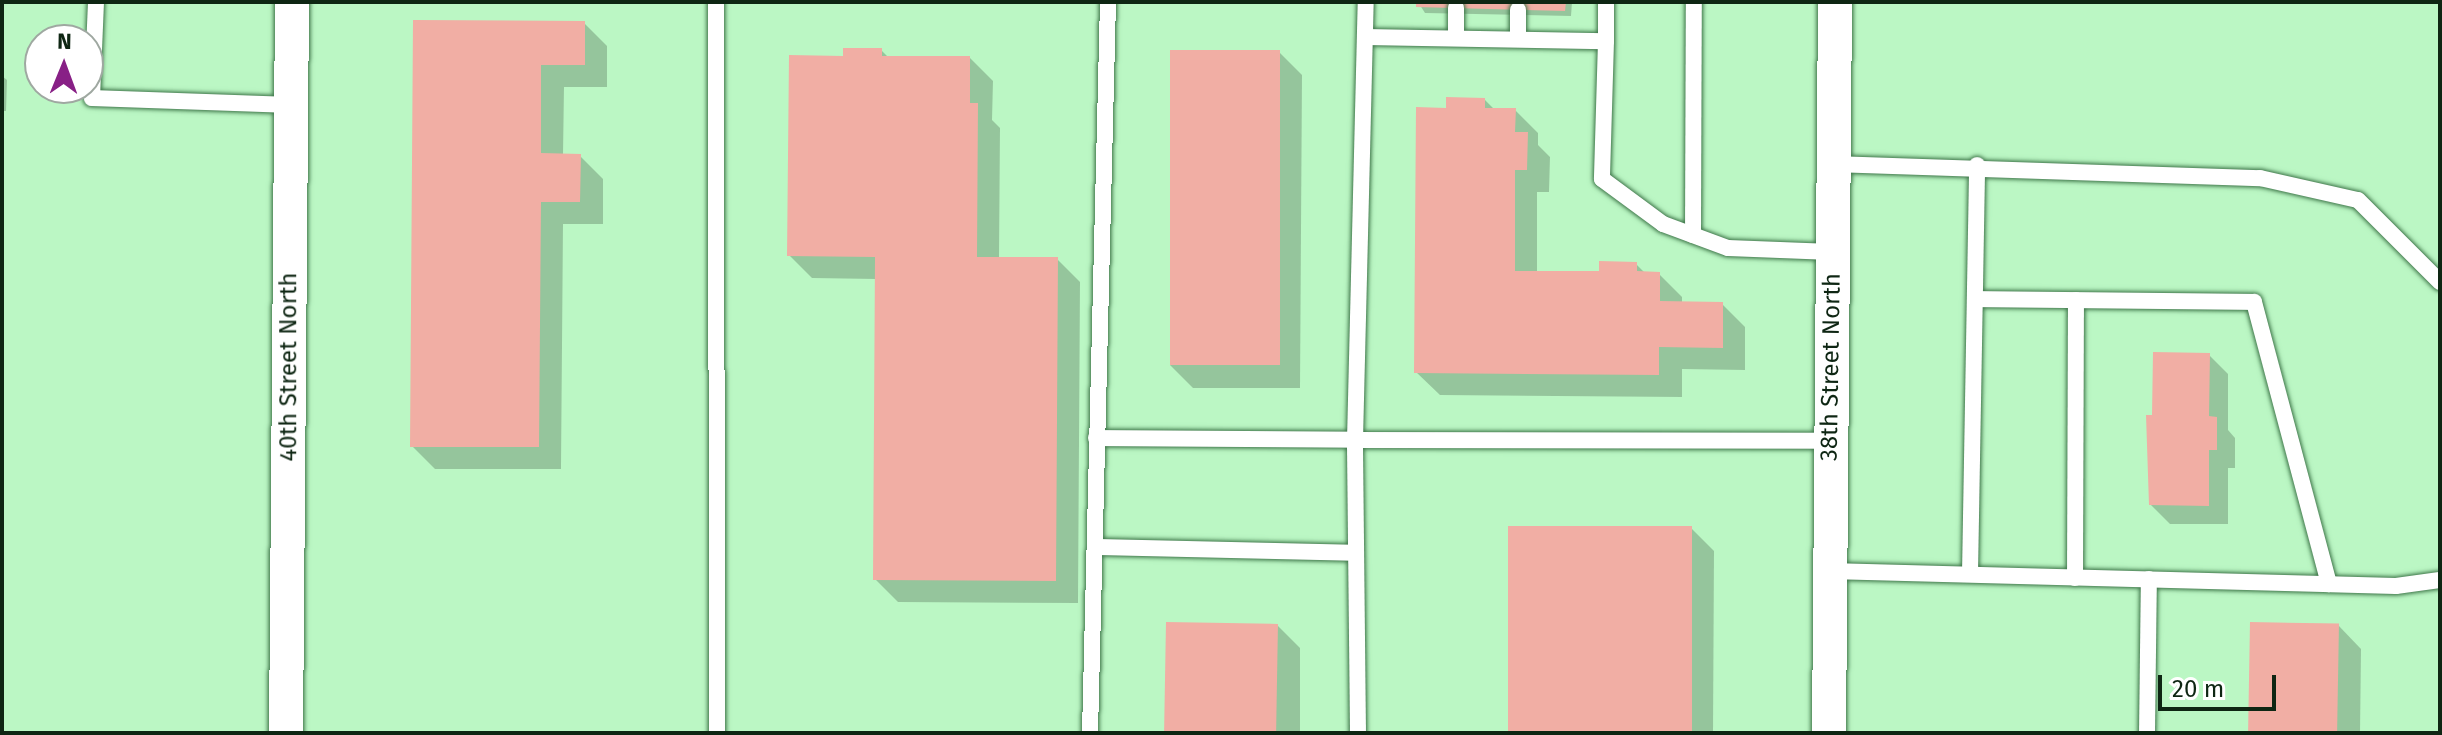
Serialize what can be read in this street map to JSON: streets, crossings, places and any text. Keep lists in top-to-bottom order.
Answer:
{
  "streets": {
    "street": ["40th Street North", "38th Street North"]
  },
  "scale_bar": "20 m",
  "north": "top"
}
